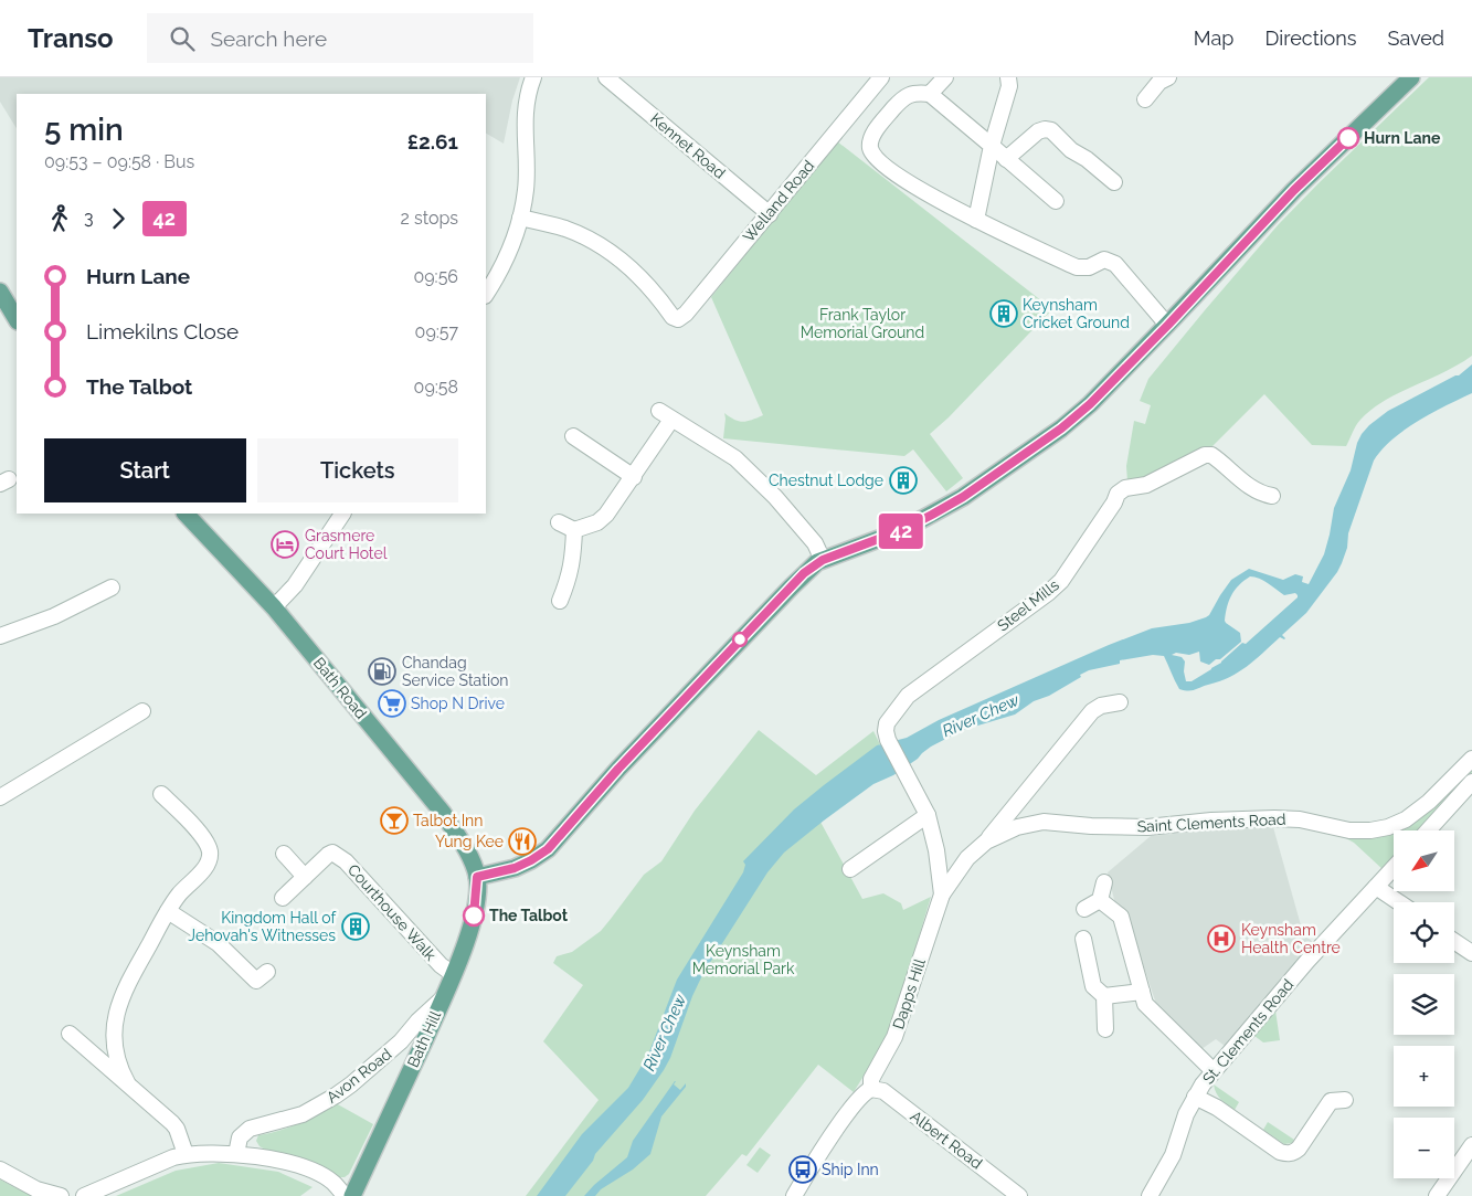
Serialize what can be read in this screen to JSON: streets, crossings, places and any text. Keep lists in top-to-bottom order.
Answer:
{
  "streets": {
    "main road": ["Bath Road", "Bath Hill"],
    "street": [
      "Kennet Road",
      "Welland Road",
      "Steel Mills",
      "Saint Clements Road",
      "Courthouse Walk",
      "Dapps Hill",
      "St. Clements Road",
      "Avon Road",
      "Albert Road"
    ]
  },
  "crossings": [
    ["Kennet Road", "Welland Road"],
    ["Steel Mills", "Dapps Hill"],
    ["Bath Road", "Bath Hill"],
    ["Saint Clements Road", "Dapps Hill"],
    ["Courthouse Walk", "Bath Hill"],
    ["Dapps Hill", "Albert Road"],
    ["Bath Hill", "Avon Road"]
  ],
  "water": ["River Chew"],
  "parks": ["Frank Taylor Memorial Ground", "Keynsham Memorial Park"],
  "places": {
    "other": ["Hurn Lane", "The Talbot"],
    "building": ["Keynsham Cricket Ground", "Chestnut Lodge", "Kingdom Hall of Jehovah's Witnesses"],
    "hotel": ["Grasmere Court Hotel"],
    "fuel station": ["Chandag Service Station"],
    "supermarket": ["Shop N Drive"],
    "bar": ["Talbot Inn"],
    "restaurant": ["Yung Kee"],
    "hospital": ["Keynsham Health Centre"],
    "bus stop": ["Ship Inn"]
  },
  "lines": ["bus line 42"],
  "north": "bottom left",
  "page": {
    "header": "Transo",
    "search": "Search here",
    "nav": ["Map", "Directions", "Saved"],
    "on_map": "42",
    "heading": ["5 min", "09:53 – 09:58 · Bus", "£2.61"],
    "legs": ["3", "42", "2 stops"],
    "list": [
      {
        "name": "Hurn Lane",
        "value": "09:56"
      },
      {
        "name": "Limekilns Close",
        "value": "09:57"
      },
      {
        "name": "The Talbot",
        "value": "09:58"
      }
    ],
    "buttons": ["Start", "Tickets"],
    "map_buttons": ["+", "−"]
  }
}
